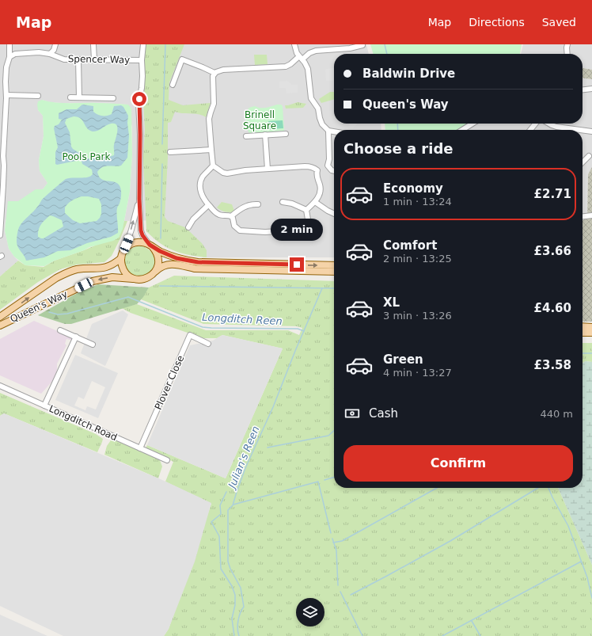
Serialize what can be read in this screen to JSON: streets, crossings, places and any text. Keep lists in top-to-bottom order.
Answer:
{
  "streets": {
    "main road": ["Queen's Way"],
    "street": ["Spencer Way", "Plover Close", "Longditch Road"]
  },
  "crossings": [
    ["Plover Close", "Longditch Road"]
  ],
  "water": ["Longditch Reen", "Julian's Reen"],
  "parks": ["Brinell Square", "Pools Park"],
  "page": {
    "header": "Map",
    "nav": ["Map", "Directions", "Saved"],
    "banner": ["Baldwin Drive", "Queen's Way"],
    "heading": "Choose a ride",
    "list": [
      {
        "name": "Economy",
        "note": "1 min · 13:24",
        "value": "£2.71"
      },
      {
        "name": "Comfort",
        "note": "2 min · 13:25",
        "value": "£3.66"
      },
      {
        "name": "XL",
        "note": "3 min · 13:26",
        "value": "£4.60"
      },
      {
        "name": "Green",
        "note": "4 min · 13:27",
        "value": "£3.58"
      }
    ],
    "bubble": "2 min",
    "pay": ["Cash", "440 m"],
    "buttons": "Confirm"
  }
}
